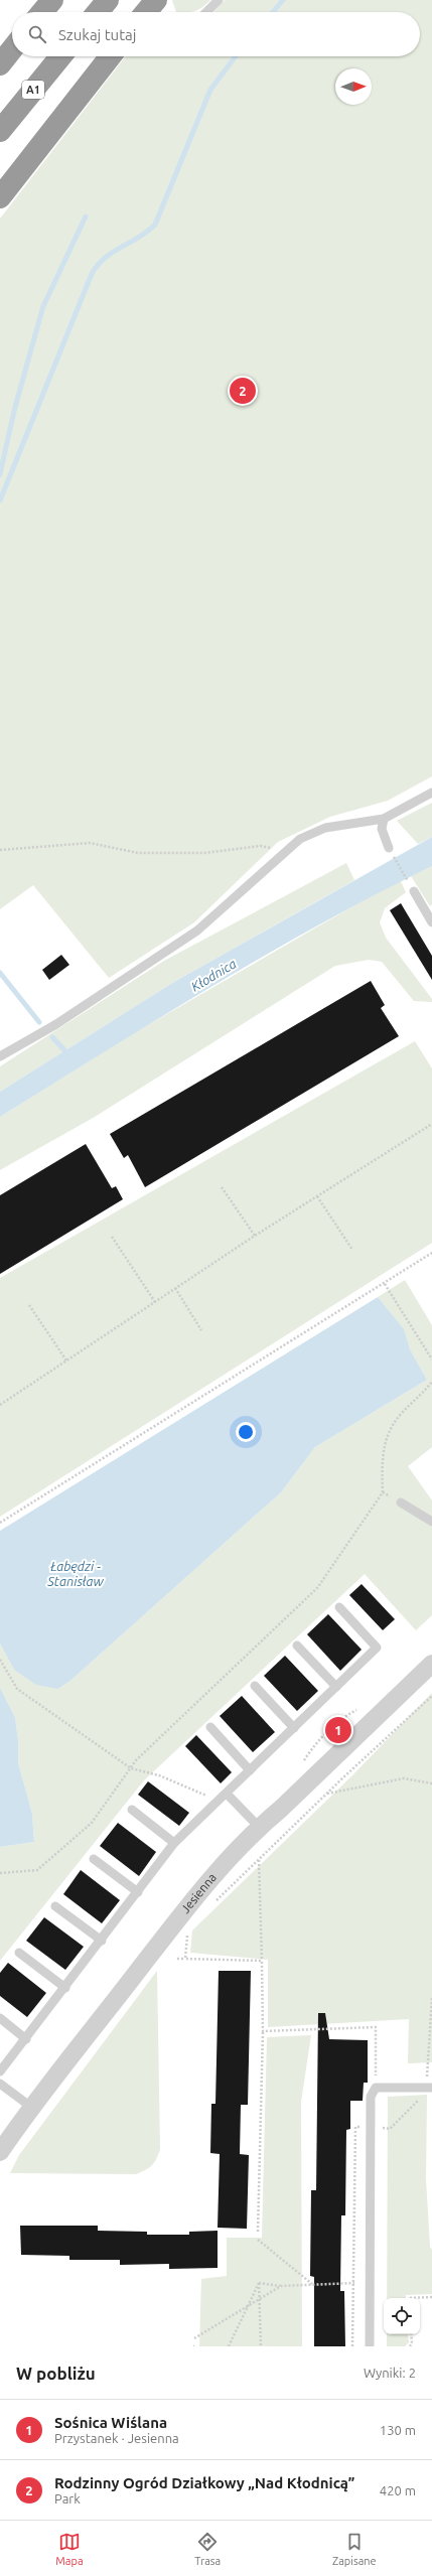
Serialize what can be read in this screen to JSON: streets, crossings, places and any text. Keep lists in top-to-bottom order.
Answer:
{
  "streets": {
    "highway": ["A1"],
    "street": ["Jesienna"]
  },
  "water": ["Kłodnica", "Łabędzi - Stanisław"],
  "north": "right",
  "page": {
    "search": "Szukaj tutaj",
    "pins": ["2", "1"],
    "heading": ["W pobliżu", "Wyniki: 2"],
    "list": [
      {
        "mark": "1",
        "name": "Sośnica Wiślana",
        "note": "Przystanek · Jesienna",
        "value": "130 m"
      },
      {
        "mark": "2",
        "name": "Rodzinny Ogród Działkowy „Nad Kłodnicą”",
        "note": "Park",
        "value": "420 m"
      }
    ],
    "nav": ["Mapa", "Trasa", "Zapisane"]
  }
}
